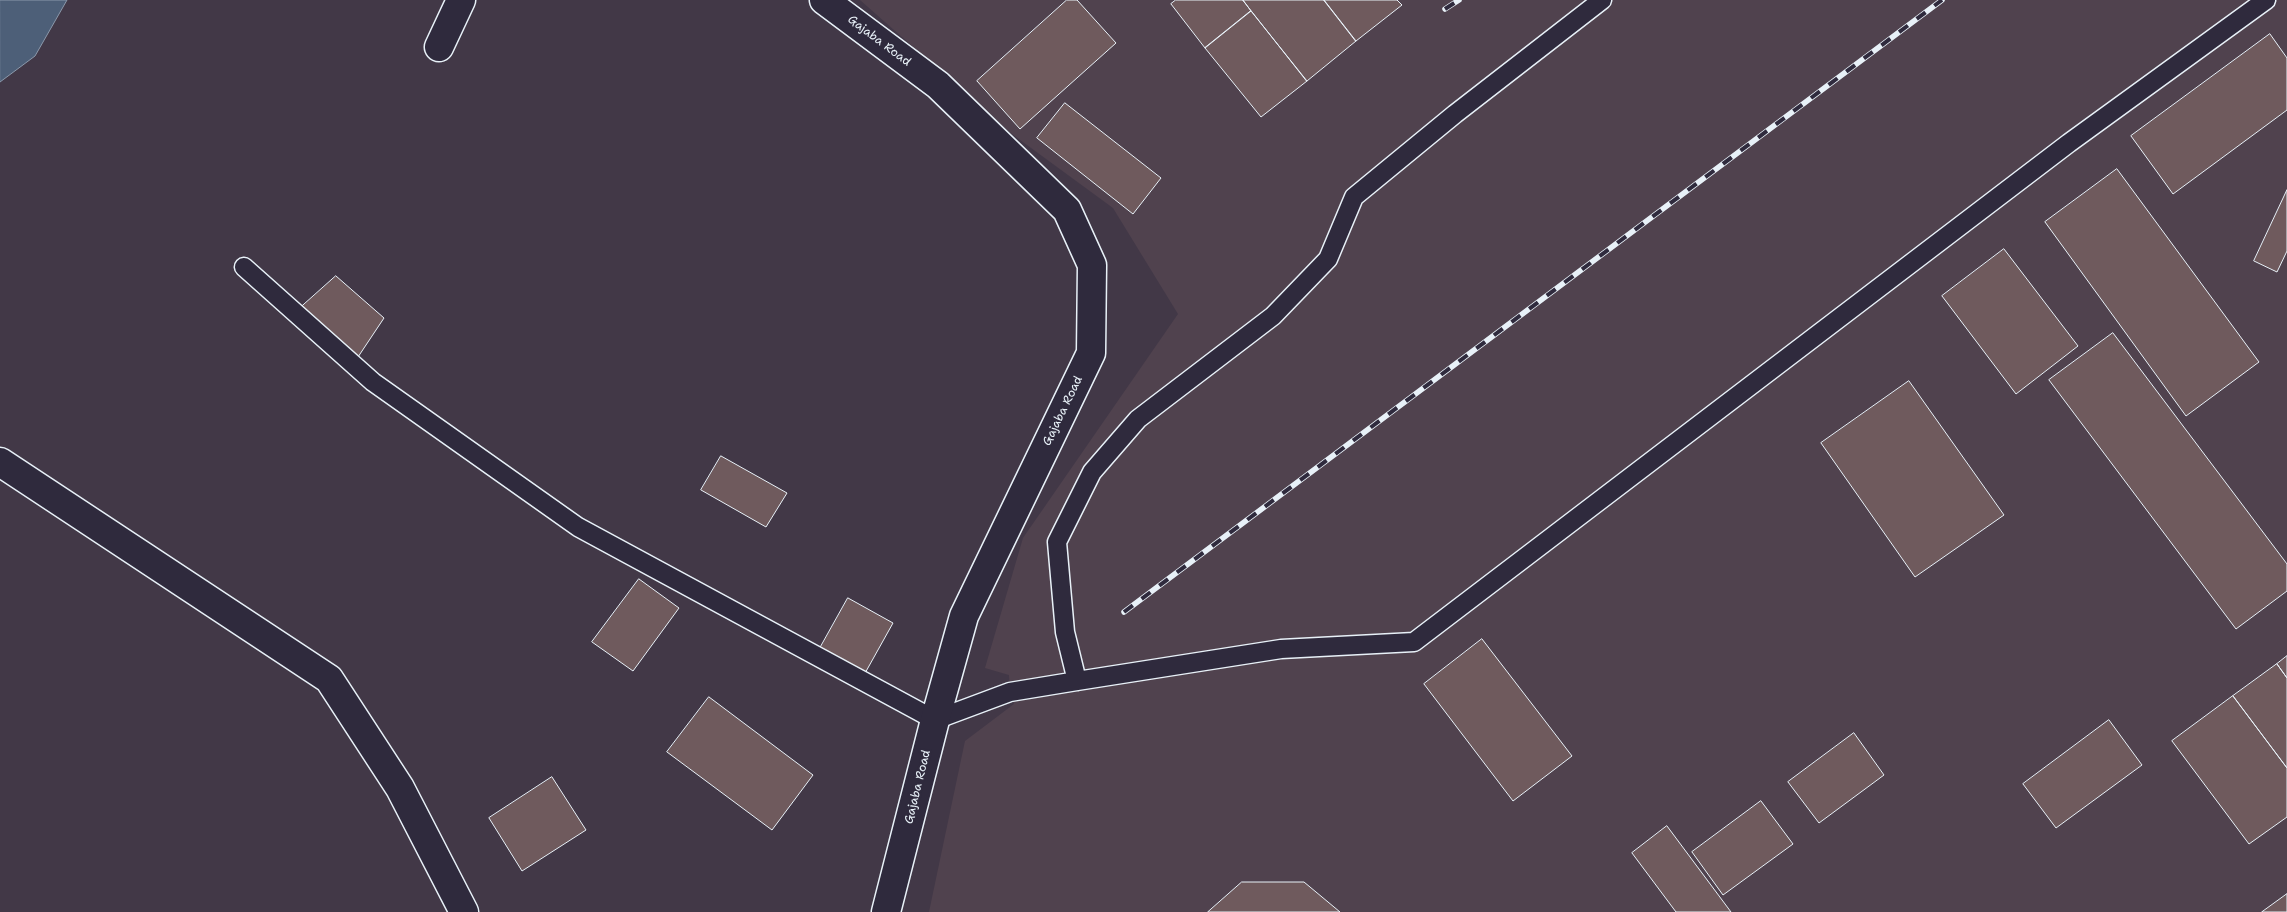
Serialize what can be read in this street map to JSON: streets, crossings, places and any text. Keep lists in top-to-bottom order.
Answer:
{
  "streets": {
    "main road": ["Gajaba Road"]
  }
}
